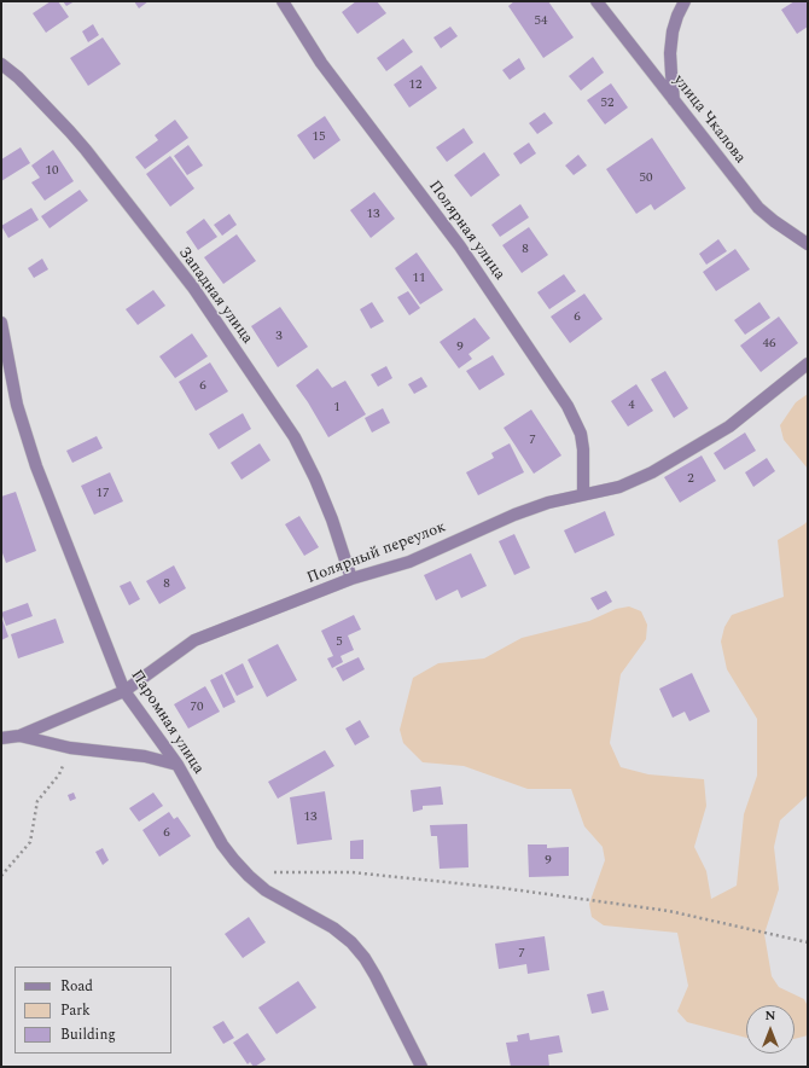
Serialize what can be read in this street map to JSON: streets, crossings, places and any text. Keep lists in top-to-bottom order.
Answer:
{
  "streets": {
    "street": [
      "улица Чкалова",
      "Полярная улица",
      "Западная улица",
      "Полярный переулок",
      "Паромная улица"
    ]
  },
  "crossings": [
    ["Полярная улица", "Полярный переулок"],
    ["Западная улица", "Полярный переулок"],
    ["Полярный переулок", "Паромная улица"]
  ],
  "house_numbers": [
    "54",
    "12",
    "52",
    "15",
    "10",
    "50",
    "13",
    "8",
    "11",
    "6",
    "3",
    "46",
    "9",
    "6",
    "4",
    "1",
    "7",
    "2",
    "17",
    "8",
    "5",
    "70",
    "13",
    "6",
    "9",
    "7"
  ],
  "legend": ["Road", "Park", "Building"],
  "north": "top"
}
